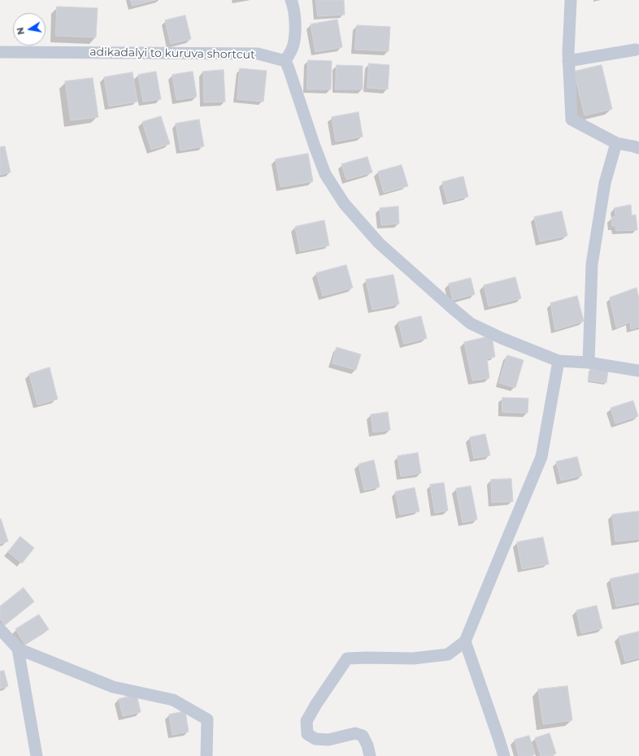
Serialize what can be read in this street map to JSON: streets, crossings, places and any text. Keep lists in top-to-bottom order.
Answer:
{
  "streets": {
    "street": ["adikadalyi to kuruva shortcut"]
  },
  "north": "left"
}
